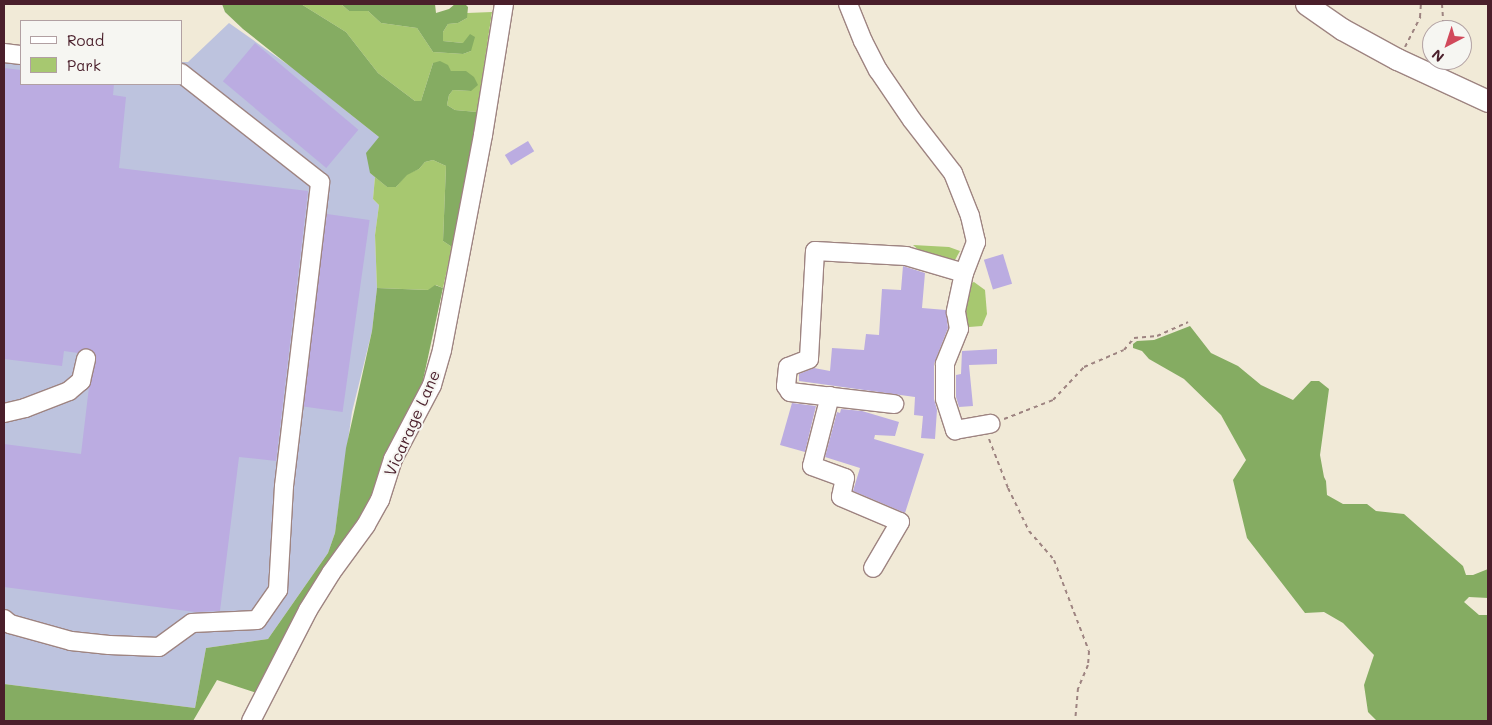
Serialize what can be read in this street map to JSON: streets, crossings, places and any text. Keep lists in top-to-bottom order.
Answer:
{
  "streets": {
    "street": ["Vicarage Lane"]
  },
  "legend": ["Road", "Park"],
  "north": "bottom left"
}
